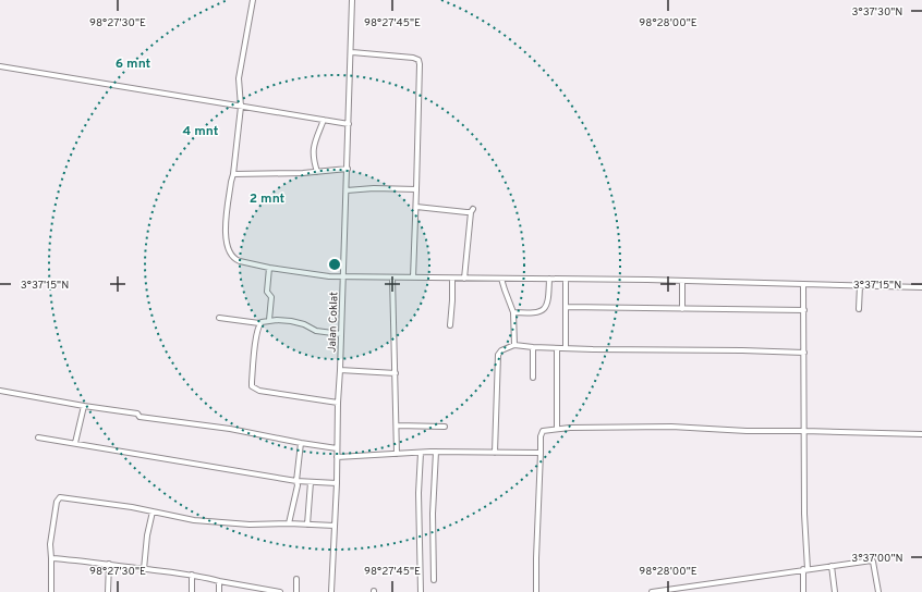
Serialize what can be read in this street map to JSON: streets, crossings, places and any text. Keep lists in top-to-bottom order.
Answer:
{
  "streets": {
    "street": ["Jalan Coklat"]
  },
  "coordinates": [
    "3°37'30\"N",
    "98°27'30\"E",
    "98°27'45\"E",
    "98°28'00\"E",
    "3°37'15\"N",
    "3°37'00\"N"
  ],
  "rings": ["6 mnt", "4 mnt", "2 mnt"]
}
